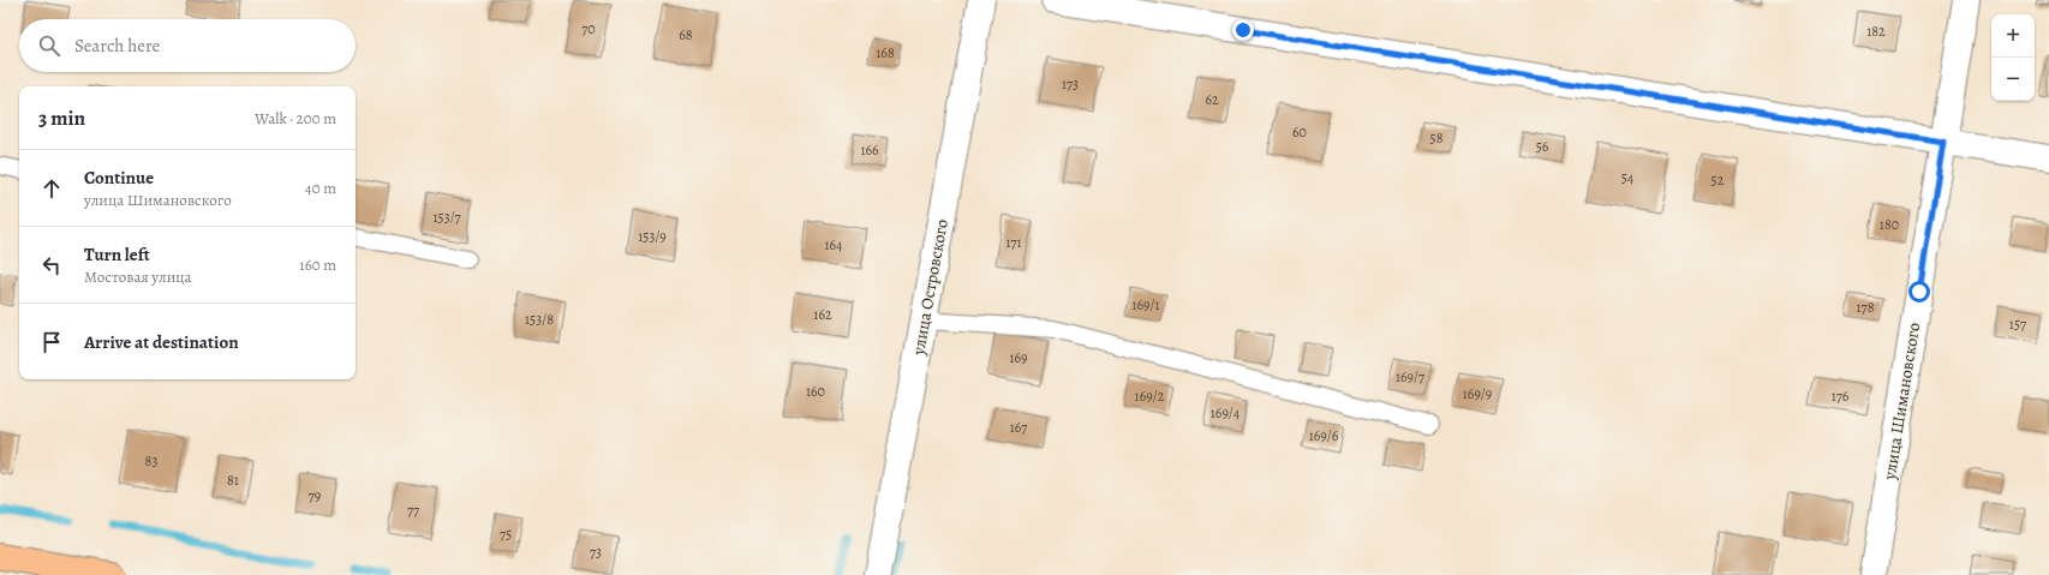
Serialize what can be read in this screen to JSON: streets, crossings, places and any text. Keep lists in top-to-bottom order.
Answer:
{
  "streets": {
    "street": ["улица Островского", "улица Шимановского"]
  },
  "house_numbers": [
    "70",
    "182",
    "68",
    "168",
    "173",
    "62",
    "60",
    "58",
    "56",
    "166",
    "54",
    "52",
    "153/7",
    "180",
    "153/9",
    "171",
    "164",
    "169/1",
    "178",
    "162",
    "153/8",
    "157",
    "169",
    "169/7",
    "160",
    "169/9",
    "169/2",
    "176",
    "169/4",
    "167",
    "169/6",
    "83",
    "81",
    "79",
    "77",
    "75",
    "73"
  ],
  "page": {
    "map_buttons": ["+", "−"],
    "search": "Search here",
    "heading": ["3 min", "Walk · 200 m"],
    "list": [
      ["Continue", "улица Шимановского", "40 m"],
      ["Turn left", "Мостовая улица", "160 m"],
      "Arrive at destination"
    ]
  }
}
